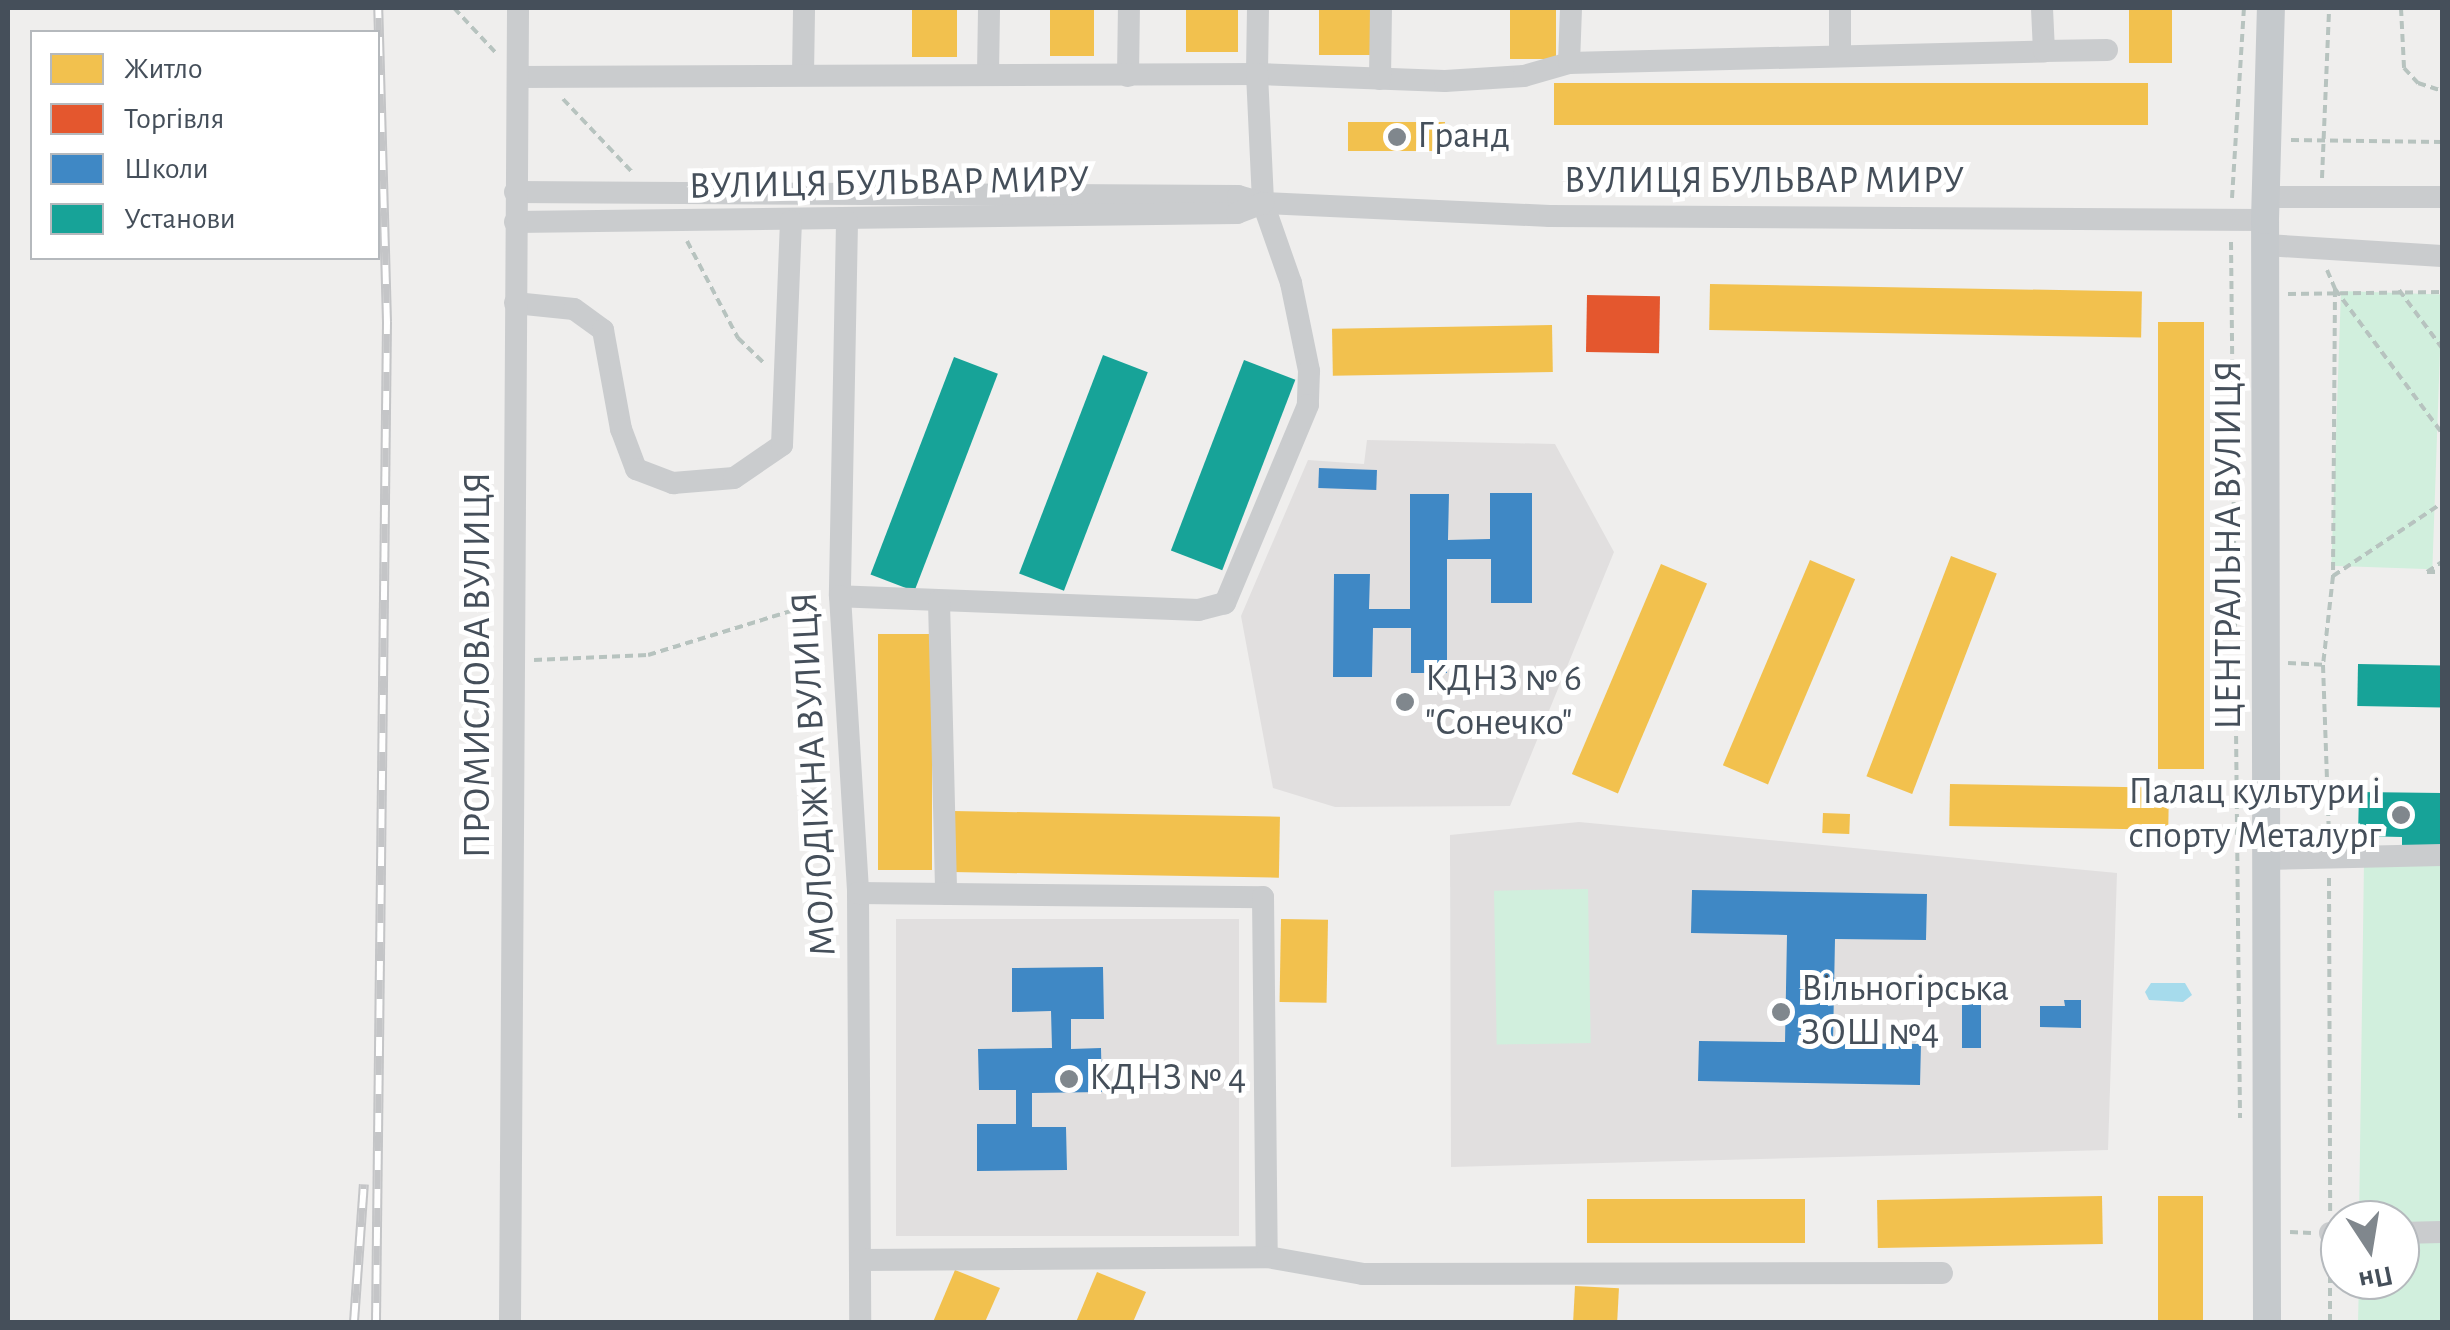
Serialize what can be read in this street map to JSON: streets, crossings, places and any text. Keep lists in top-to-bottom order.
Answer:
{
  "streets": {
    "main road": ["ЦЕНТРАЛЬНА ВУЛИЦЯ"],
    "street": ["ВУЛИЦЯ БУЛЬВАР МИРУ", "ПРОМИСЛОВА ВУЛИЦЯ", "МОЛОДІЖНА ВУЛИЦЯ"]
  },
  "crossings": [
    ["ВУЛИЦЯ БУЛЬВАР МИРУ", "ЦЕНТРАЛЬНА ВУЛИЦЯ"],
    ["ВУЛИЦЯ БУЛЬВАР МИРУ", "ПРОМИСЛОВА ВУЛИЦЯ"],
    ["ВУЛИЦЯ БУЛЬВАР МИРУ", "МОЛОДІЖНА ВУЛИЦЯ"]
  ],
  "places": [
    "Гранд",
    "КДНЗ № 6 \"Сонечко\"",
    "Палац культури і спорту Металург",
    "Вільногірська ЗОШ №4",
    "КДНЗ № 4"
  ],
  "legend": [
    "Житло",
    "Торгівля",
    "Школи",
    "Установи"
  ],
  "north": "bottom"
}
